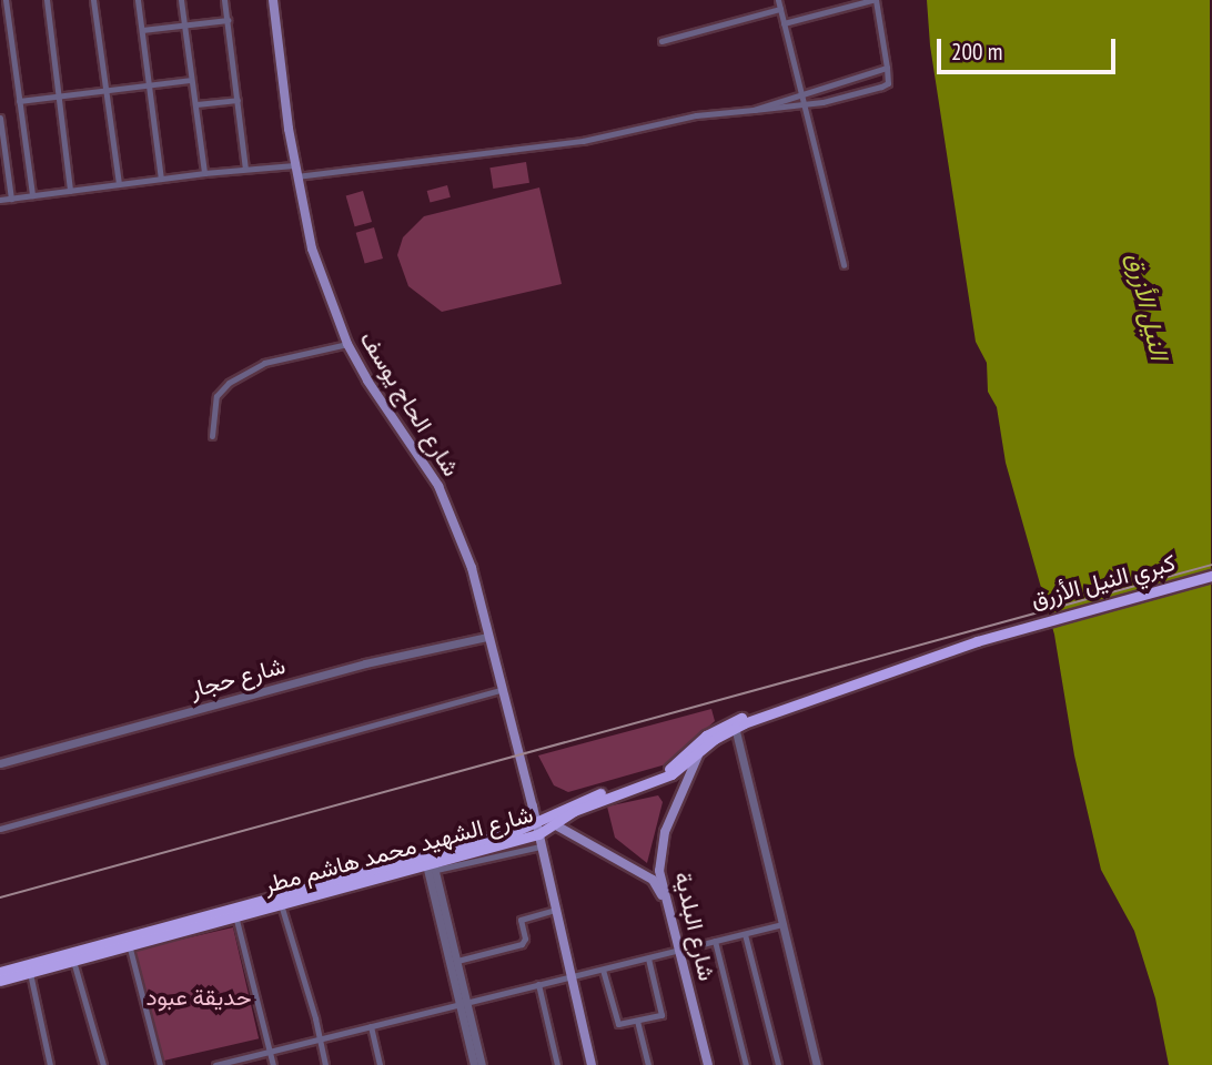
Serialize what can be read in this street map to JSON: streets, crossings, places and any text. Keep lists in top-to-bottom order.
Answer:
{
  "streets": {
    "main road": ["شارع الحاج يوسف", "شارع الشهيد محمد هاشم مطر", "شارع البلدية"],
    "street": ["شارع حجار"]
  },
  "crossings": [
    ["شارع الحاج يوسف", "شارع حجار"],
    ["شارع الحاج يوسف", "شارع الشهيد محمد هاشم مطر"],
    ["شارع الشهيد محمد هاشم مطر", "شارع البلدية"]
  ],
  "water": ["النيل الأزرق"],
  "parks": ["حديقة عبود"],
  "scale_bar": "200 m"
}
